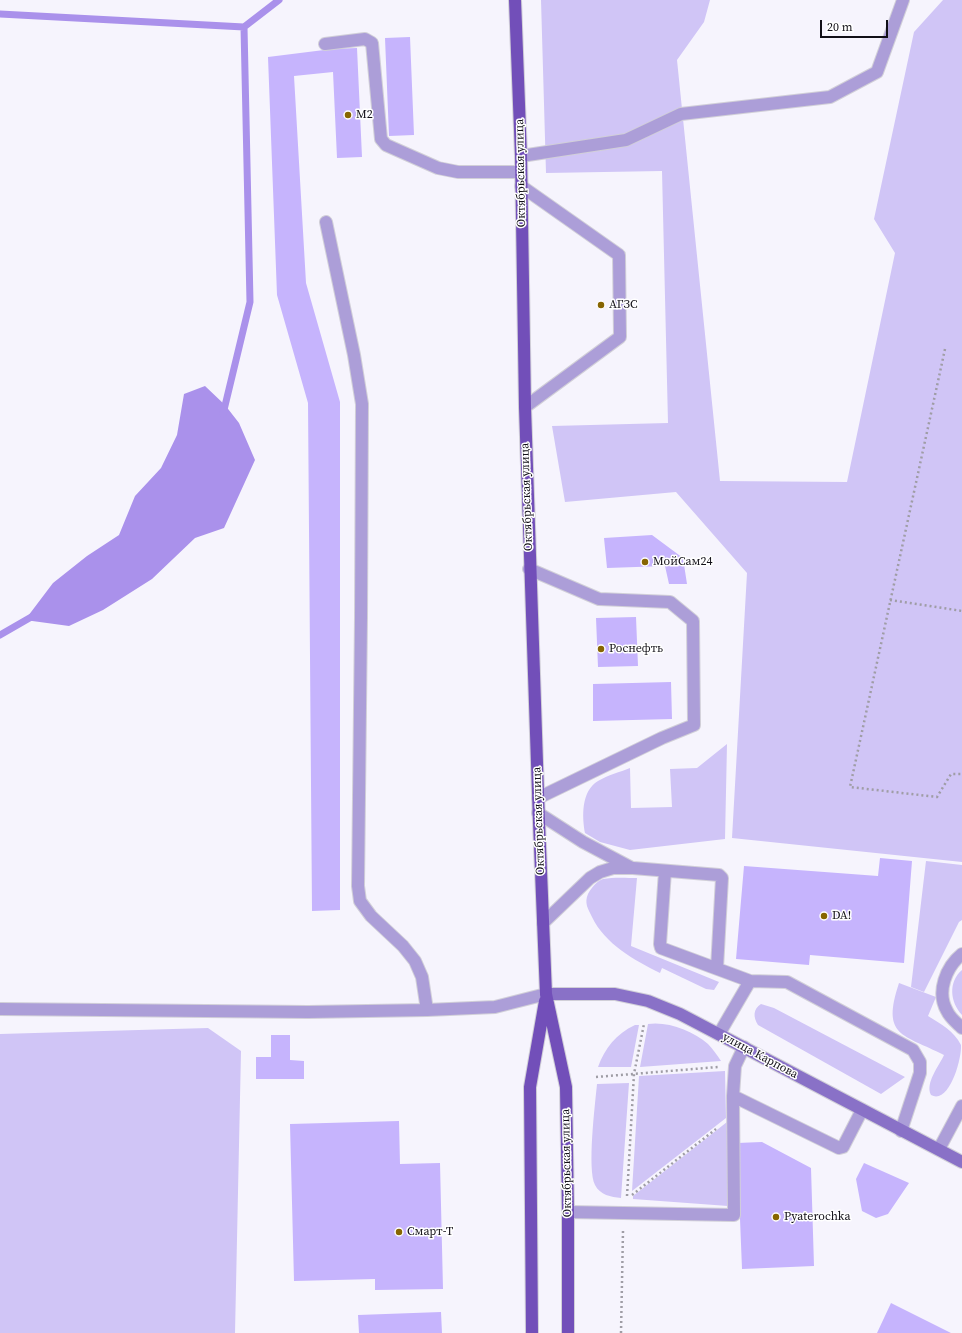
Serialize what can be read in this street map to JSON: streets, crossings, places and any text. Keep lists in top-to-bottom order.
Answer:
{
  "streets": {
    "main road": ["Октябрьская улица", "улица Карпова"]
  },
  "crossings": [
    ["Октябрьская улица", "улица Карпова"]
  ],
  "places": [
    "М2",
    "АГЗС",
    "МойСам24",
    "Роснефть",
    "DA!",
    "Pyaterochka",
    "Смарт-Т"
  ],
  "scale_bar": "20 m"
}
